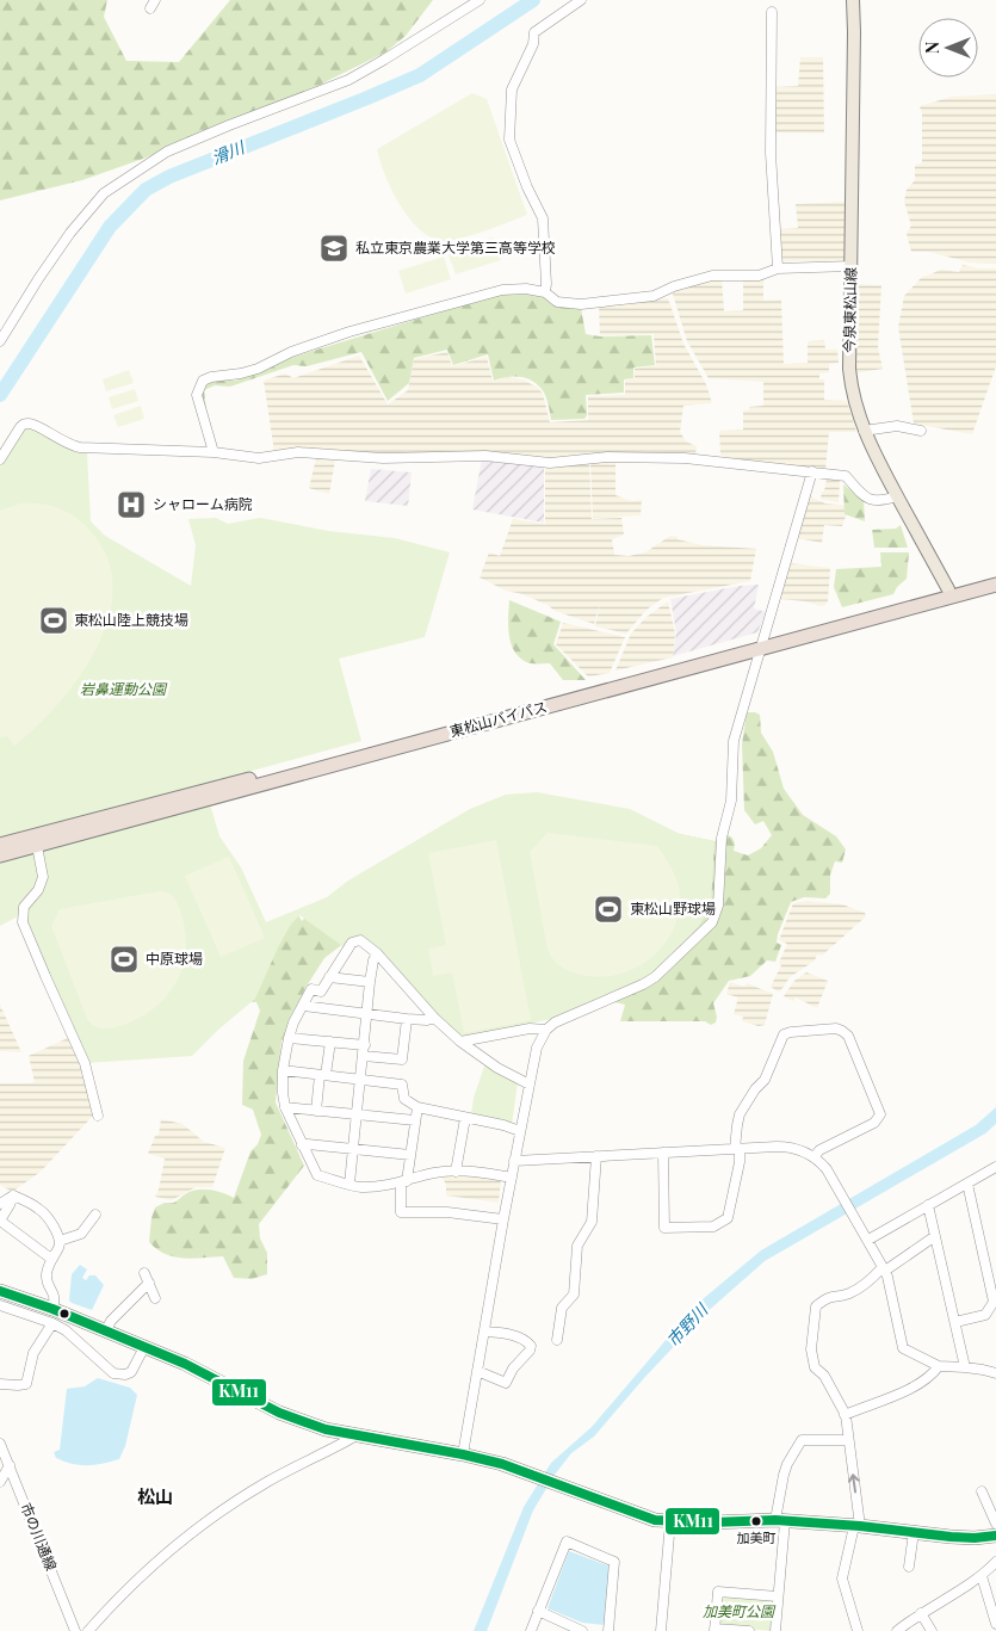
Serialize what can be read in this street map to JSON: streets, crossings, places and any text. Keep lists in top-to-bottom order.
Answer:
{
  "streets": {
    "highway": ["東松山バイパス"],
    "main road": ["今泉東松山線"],
    "street": ["市の川通線"]
  },
  "crossings": [
    ["今泉東松山線", "東松山バイパス"]
  ],
  "districts": ["松山"],
  "water": ["滑川", "市野川"],
  "parks": ["岩鼻運動公園", "加美町公園"],
  "places": {
    "school or university": ["私立東京農業大学第三高等学校"],
    "hospital": ["シャローム病院"],
    "sports": ["東松山陸上競技場", "東松山野球場", "中原球場"],
    "other": ["加美町"]
  },
  "lines": ["transit line KM11"],
  "north": "left"
}
